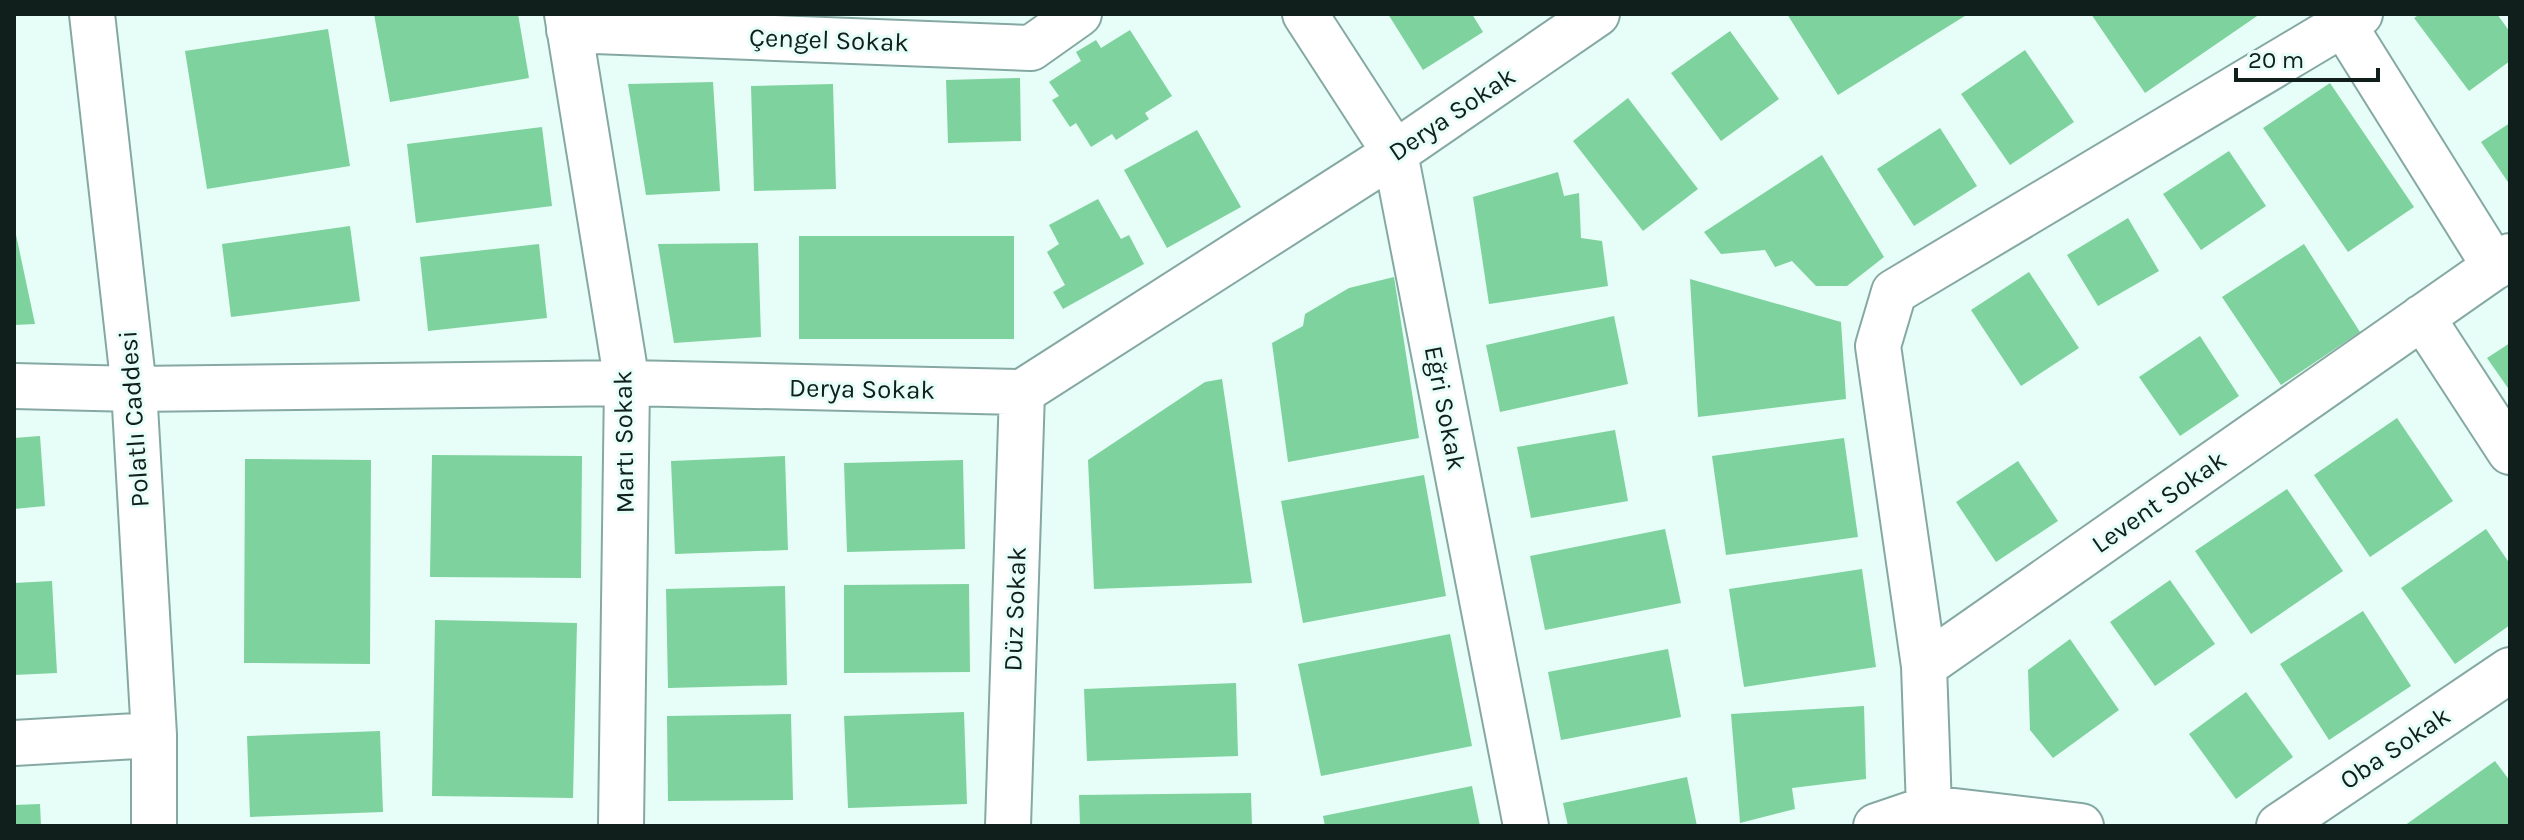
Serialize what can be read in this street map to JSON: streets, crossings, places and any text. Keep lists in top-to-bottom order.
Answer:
{
  "streets": {
    "street": [
      "Çengel Sokak",
      "Derya Sokak",
      "Eğri Sokak",
      "Polatlı Caddesi",
      "Martı Sokak",
      "Levent Sokak",
      "Düz Sokak",
      "Oba Sokak"
    ]
  },
  "crossings": [
    ["Çengel Sokak", "Martı Sokak"],
    ["Derya Sokak", "Eğri Sokak"],
    ["Derya Sokak", "Polatlı Caddesi"],
    ["Derya Sokak", "Martı Sokak"],
    ["Derya Sokak", "Düz Sokak"]
  ],
  "scale_bar": "20 m"
}
